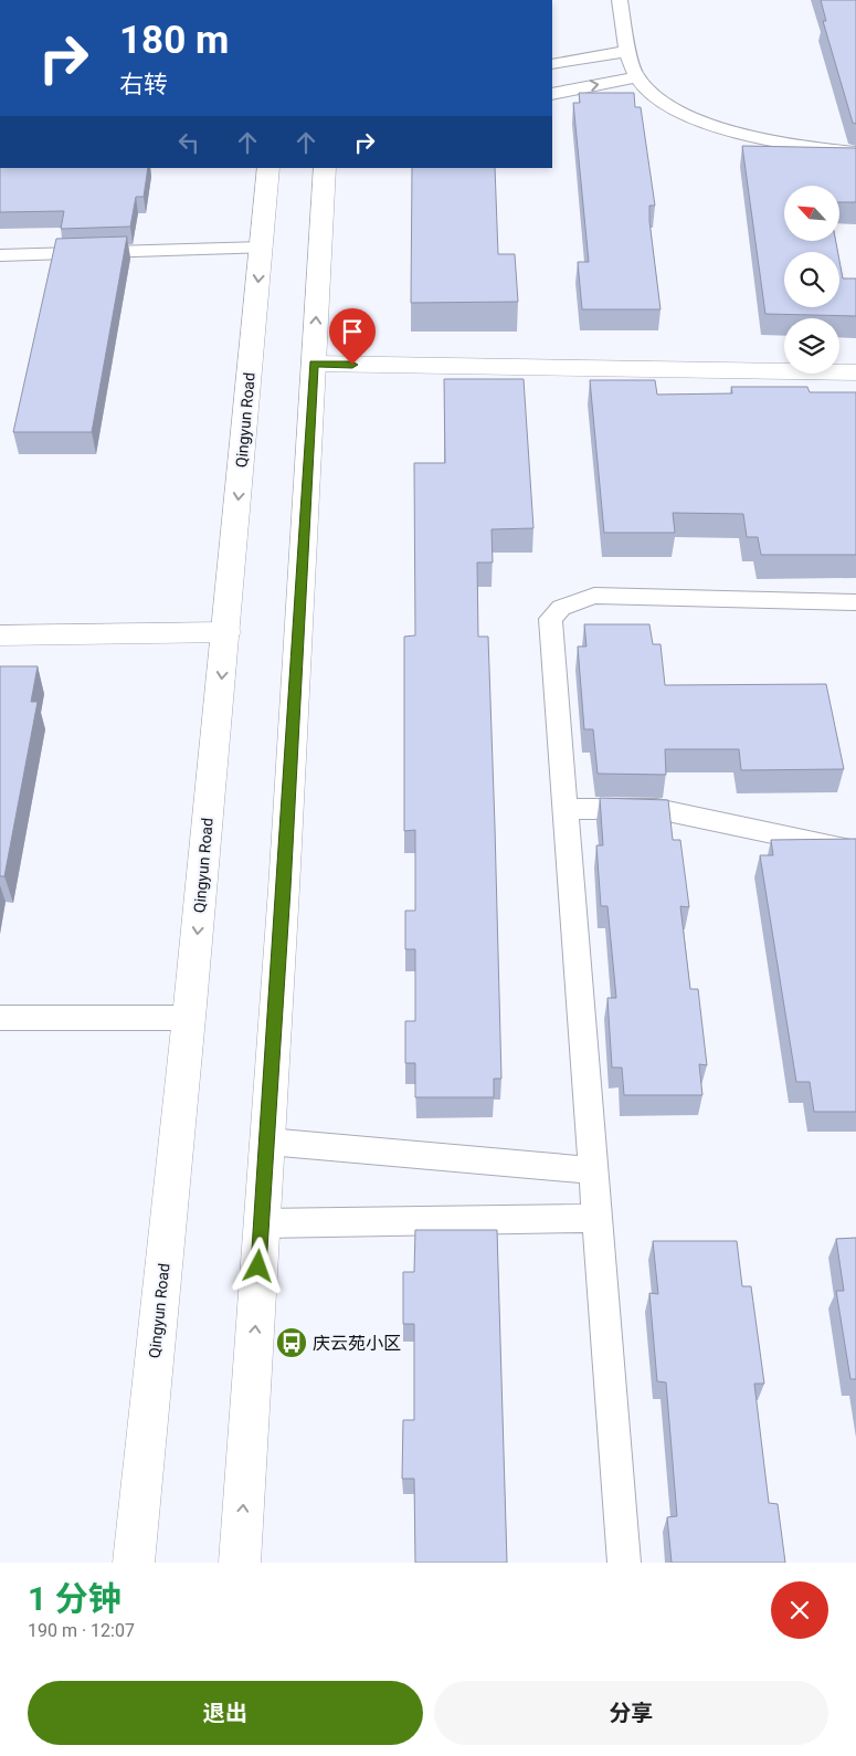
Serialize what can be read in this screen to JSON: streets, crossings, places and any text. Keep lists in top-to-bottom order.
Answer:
{
  "streets": {
    "main road": ["Qingyun Road"]
  },
  "places": {
    "bus stop": ["庆云苑小区"]
  },
  "north": "top left",
  "page": {
    "turn": ["180 m", "右转"],
    "heading": ["1 分钟", "190 m · 12:07"],
    "buttons": ["退出", "分享"]
  }
}
